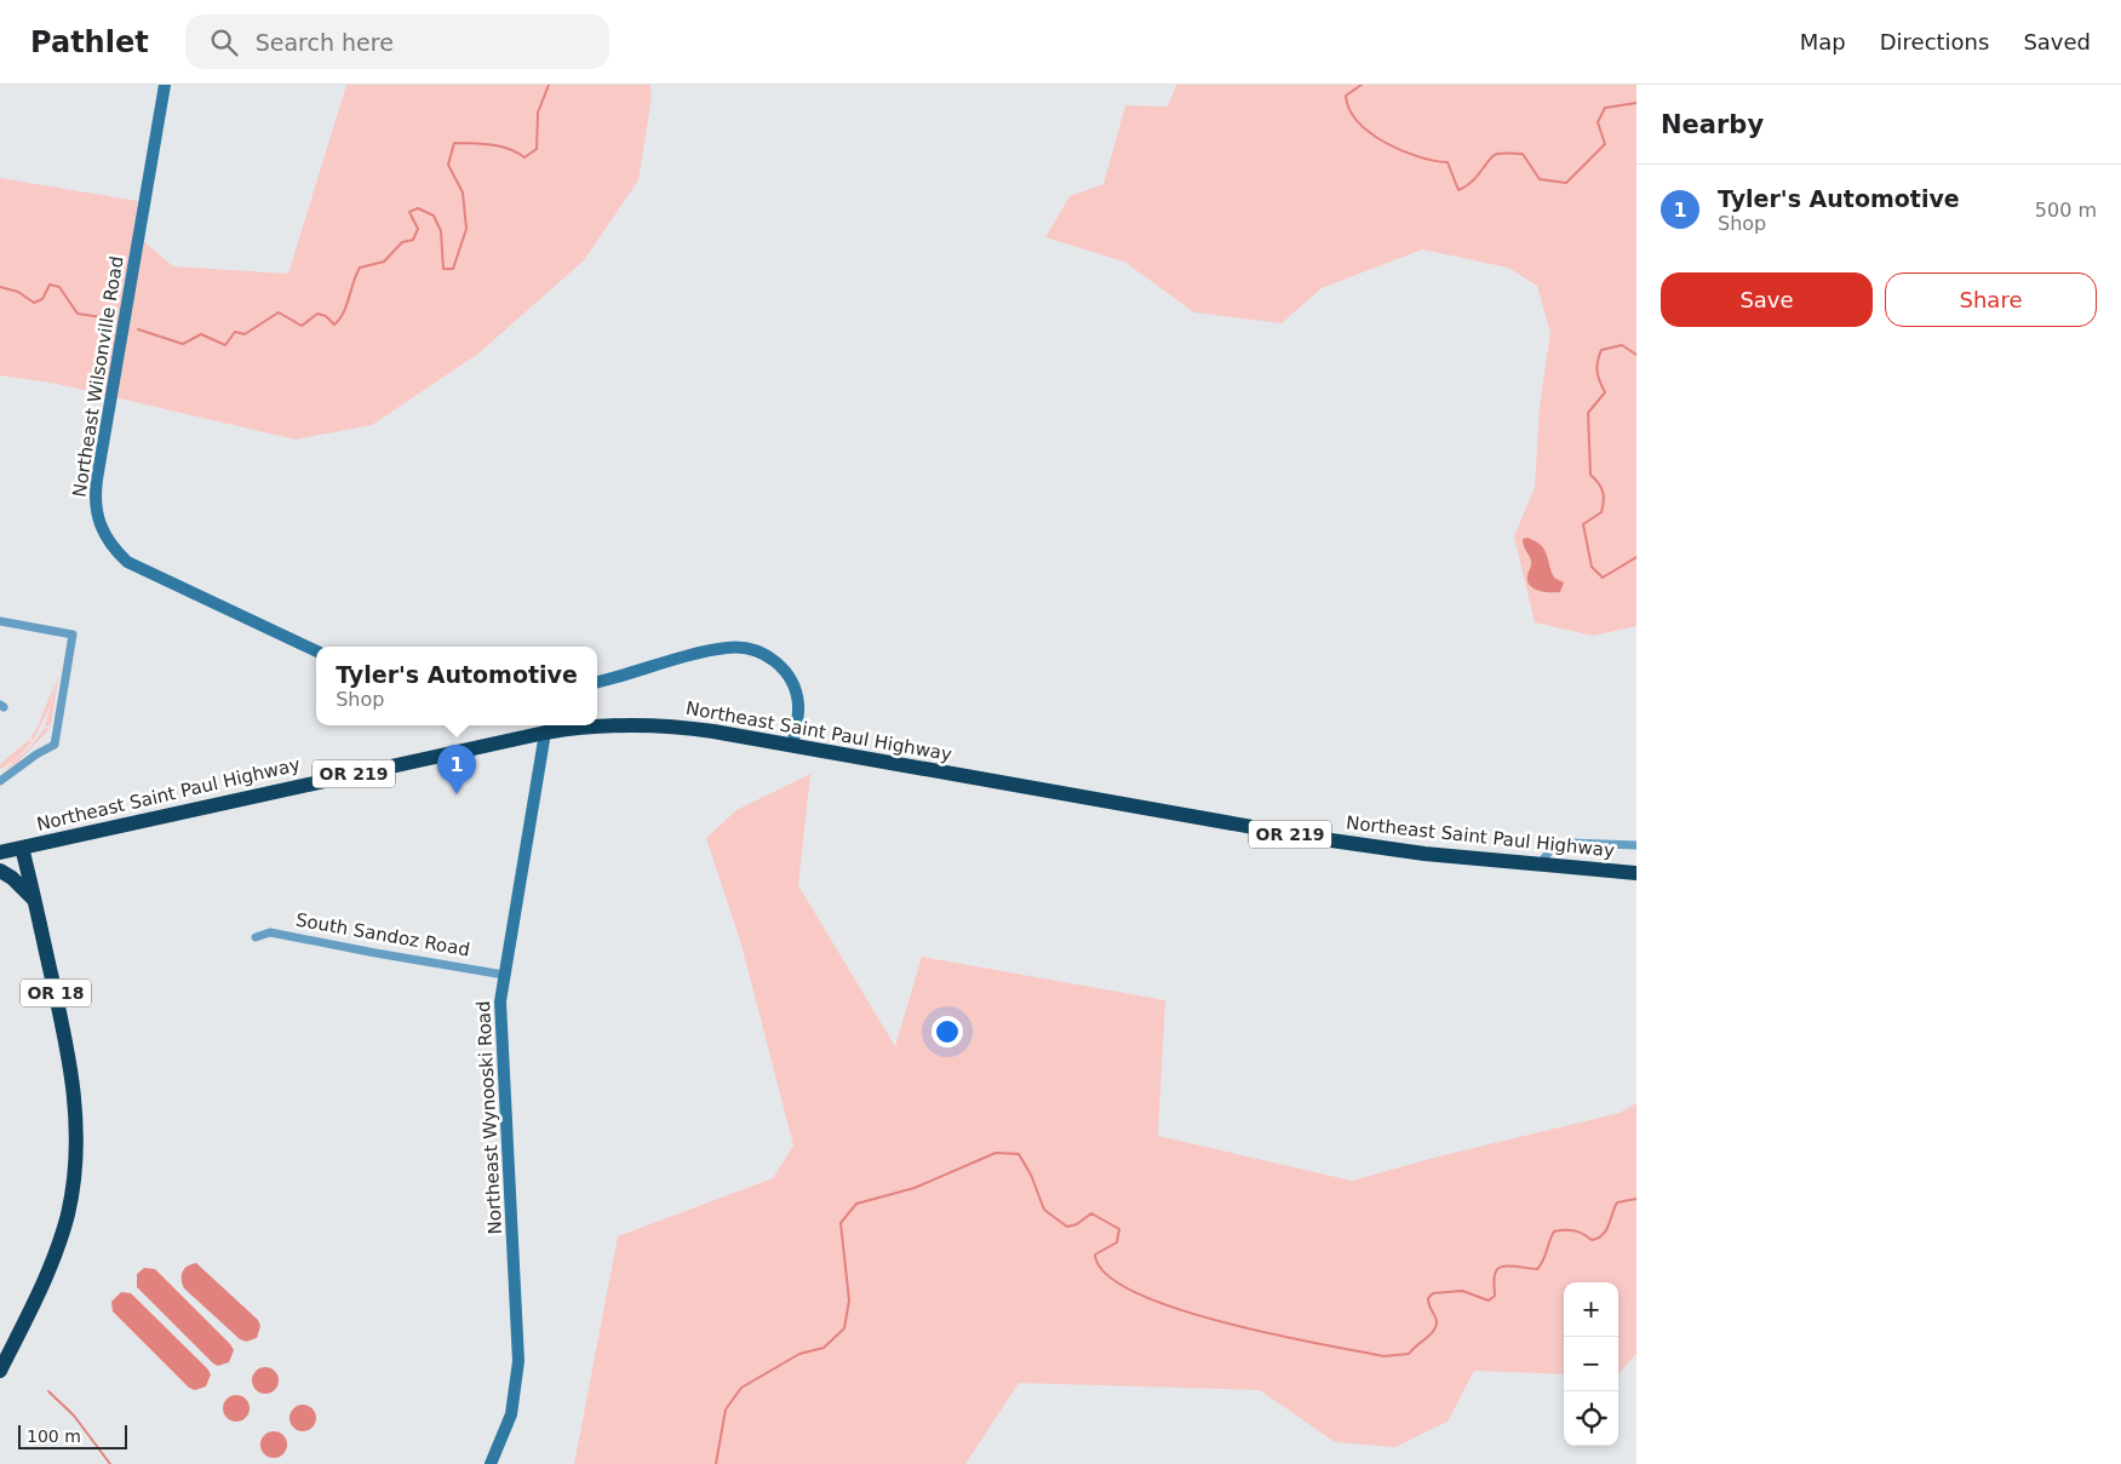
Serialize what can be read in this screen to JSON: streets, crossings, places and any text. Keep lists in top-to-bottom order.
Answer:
{
  "streets": {
    "highway": ["Northeast Saint Paul Highway", "OR 219", "OR 18"],
    "main road": ["Northeast Wilsonville Road", "Northeast Wynooski Road"],
    "street": ["South Sandoz Road"]
  },
  "crossings": [
    ["Northeast Saint Paul Highway", "OR 18"],
    ["Northeast Saint Paul Highway", "Northeast Wynooski Road"],
    ["South Sandoz Road", "Northeast Wynooski Road"]
  ],
  "scale_bar": "100 m",
  "page": {
    "header": "Pathlet",
    "search": "Search here",
    "nav": ["Map", "Directions", "Saved"],
    "heading": "Nearby",
    "list": [
      {
        "mark": "1",
        "name": "Tyler's Automotive",
        "note": "Shop",
        "value": "500 m"
      }
    ],
    "buttons": ["Save", "Share"],
    "popup": ["Tyler's Automotive", "Shop"],
    "pins": "1",
    "map_buttons": ["+", "−"],
    "scale": "100 m"
  }
}
